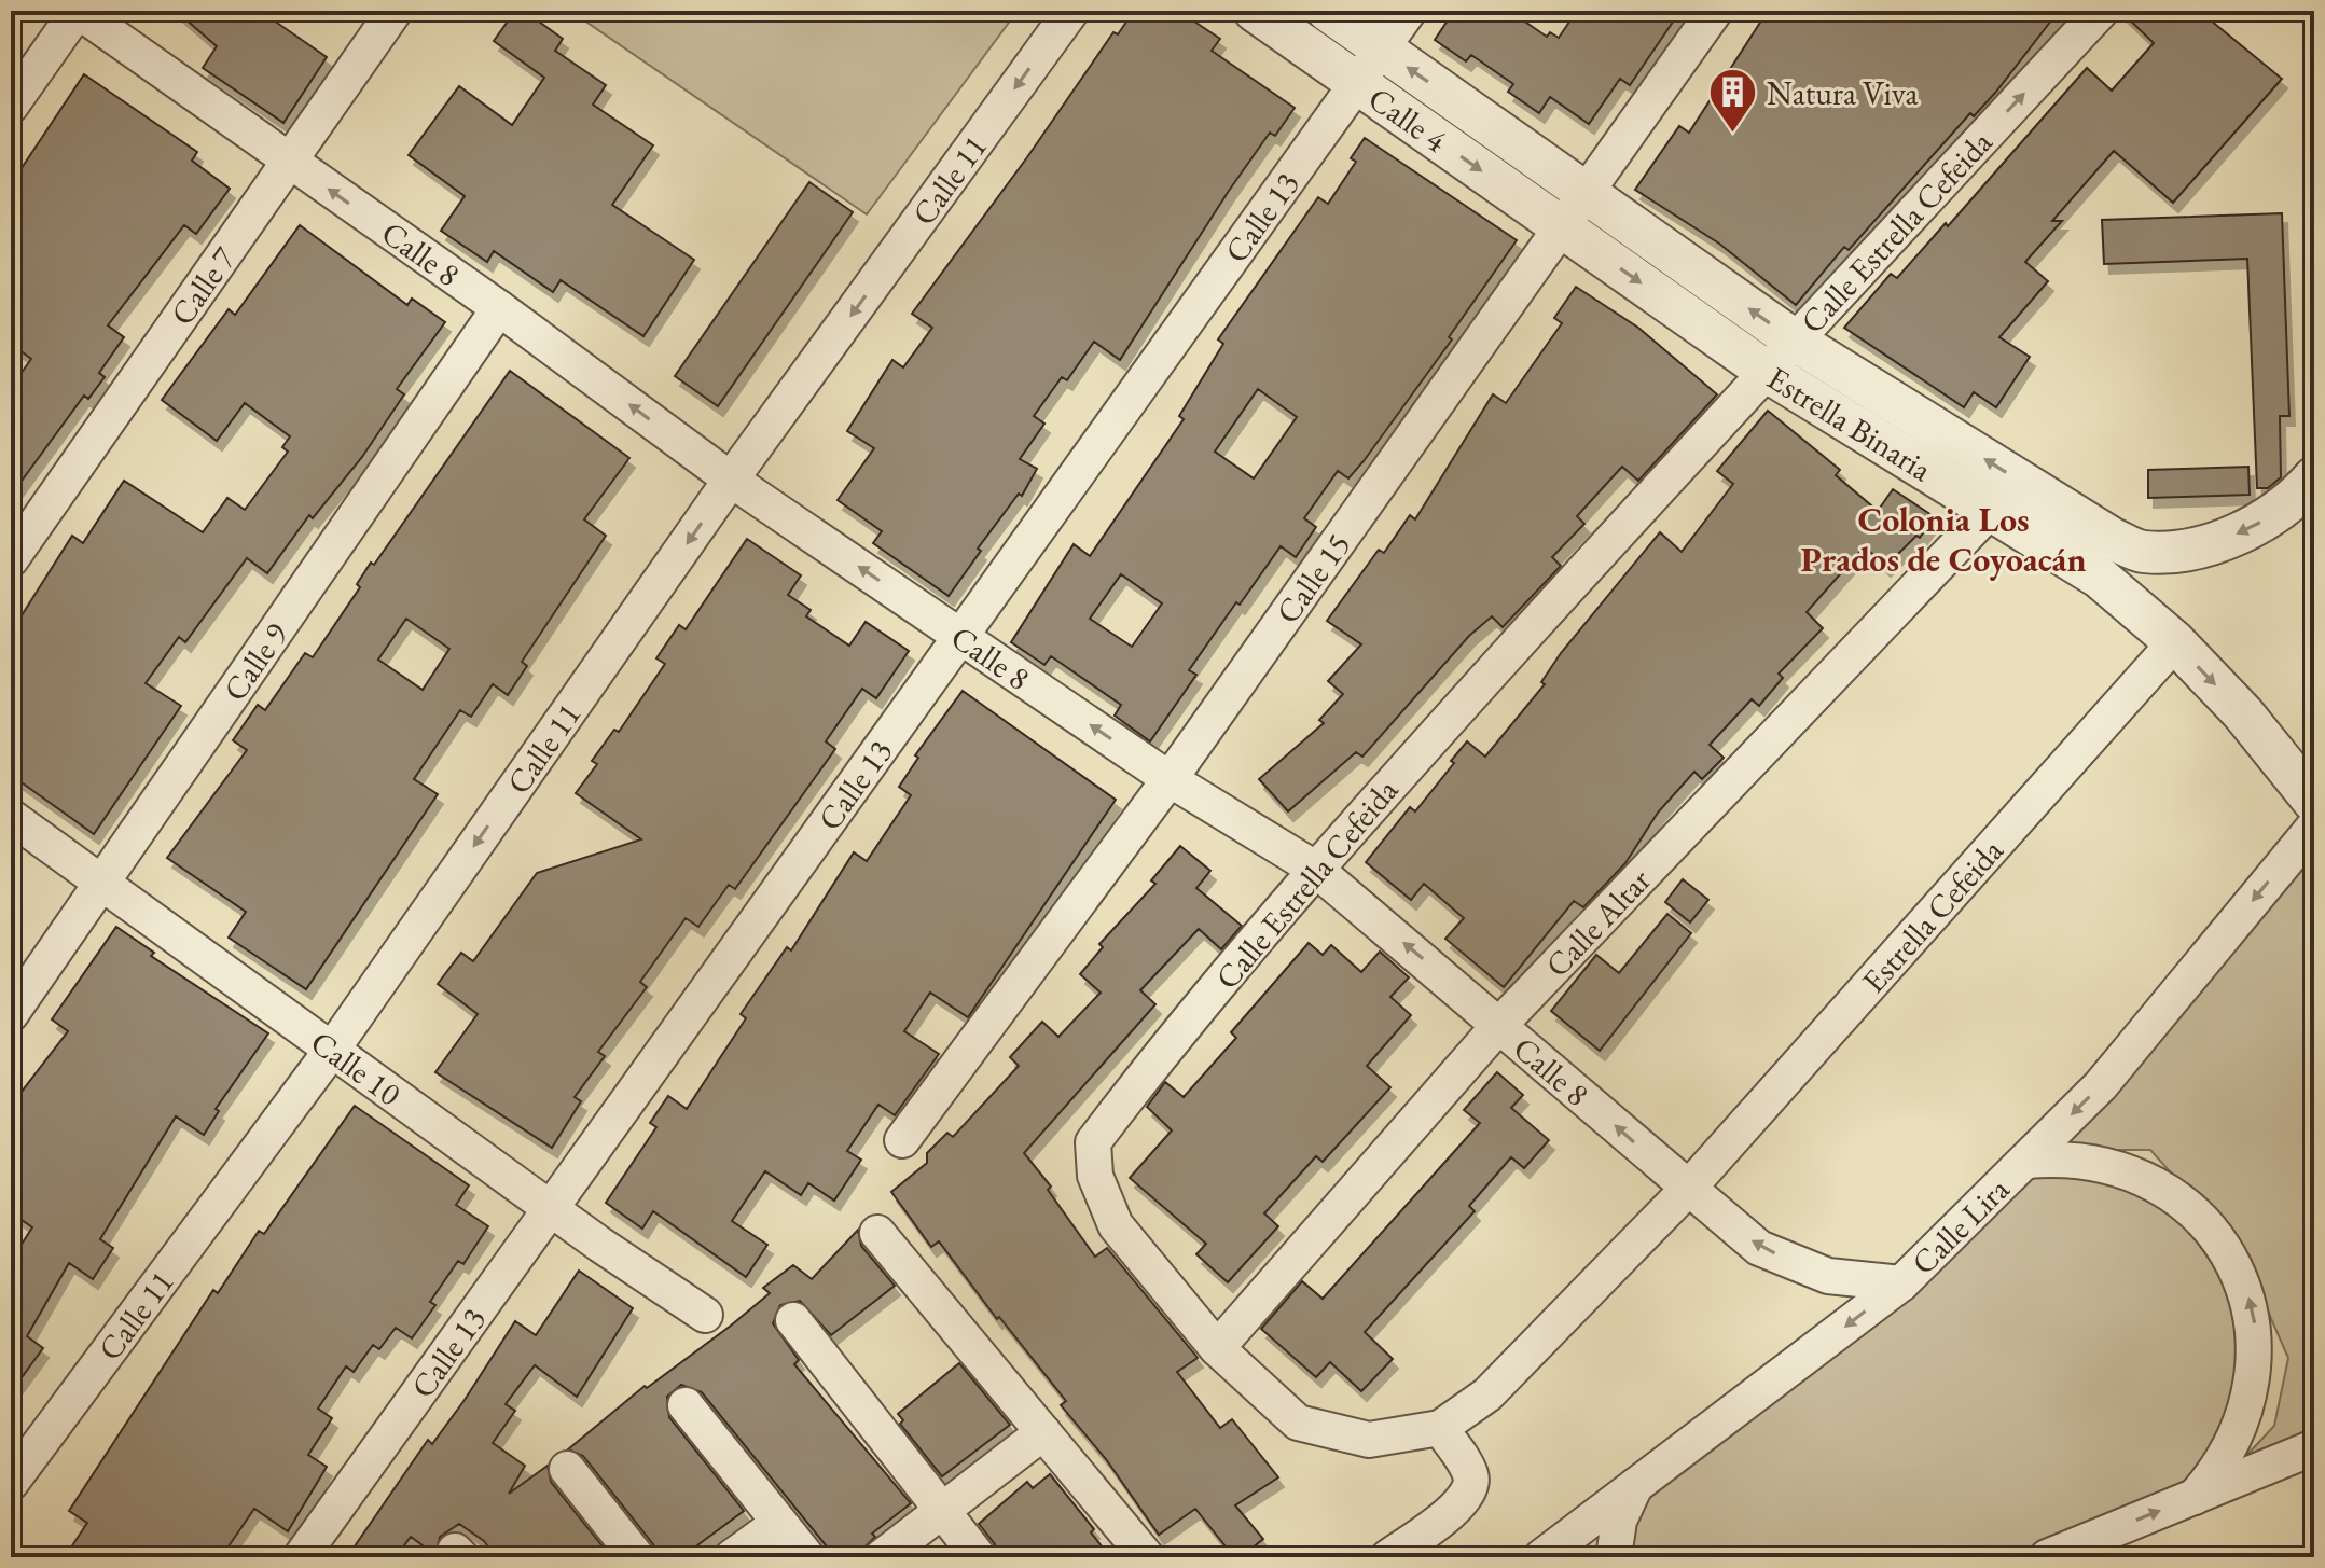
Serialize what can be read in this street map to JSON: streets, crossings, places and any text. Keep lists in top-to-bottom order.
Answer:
{
  "streets": {
    "street": [
      "Calle 4",
      "Calle 11",
      "Calle 13",
      "Calle Estrella Cefeida",
      "Calle 8",
      "Calle 7",
      "Estrella Binaria",
      "Calle 15",
      "Calle 9",
      "Estrella Cefeida",
      "Calle Altar",
      "Calle 10",
      "Calle Lira"
    ]
  },
  "crossings": [
    ["Calle 4", "Calle 13"],
    ["Calle 4", "Estrella Binaria"],
    ["Calle 4", "Calle 15"],
    ["Calle 11", "Calle 8"],
    ["Calle 11", "Calle 10"],
    ["Calle 13", "Calle 8"],
    ["Calle 13", "Calle 10"],
    ["Calle Estrella Cefeida", "Calle 8"],
    ["Calle Estrella Cefeida", "Estrella Binaria"],
    ["Calle Estrella Cefeida", "Estrella Cefeida"],
    ["Calle Estrella Cefeida", "Calle Altar"],
    ["Calle 8", "Calle 7"],
    ["Calle 8", "Calle 15"],
    ["Calle 8", "Calle 9"],
    ["Calle 8", "Estrella Cefeida"],
    ["Calle 8", "Calle Altar"],
    ["Calle 8", "Calle Lira"],
    ["Estrella Binaria", "Calle 15"],
    ["Estrella Binaria", "Estrella Cefeida"],
    ["Estrella Binaria", "Calle Altar"],
    ["Calle 9", "Calle 10"]
  ],
  "one_way": ["Calle 11", "Calle 8", "Calle Lira"],
  "districts": ["Colonia Los Prados de Coyoacán"],
  "places": {
    "building": ["Natura Viva"]
  }
}
